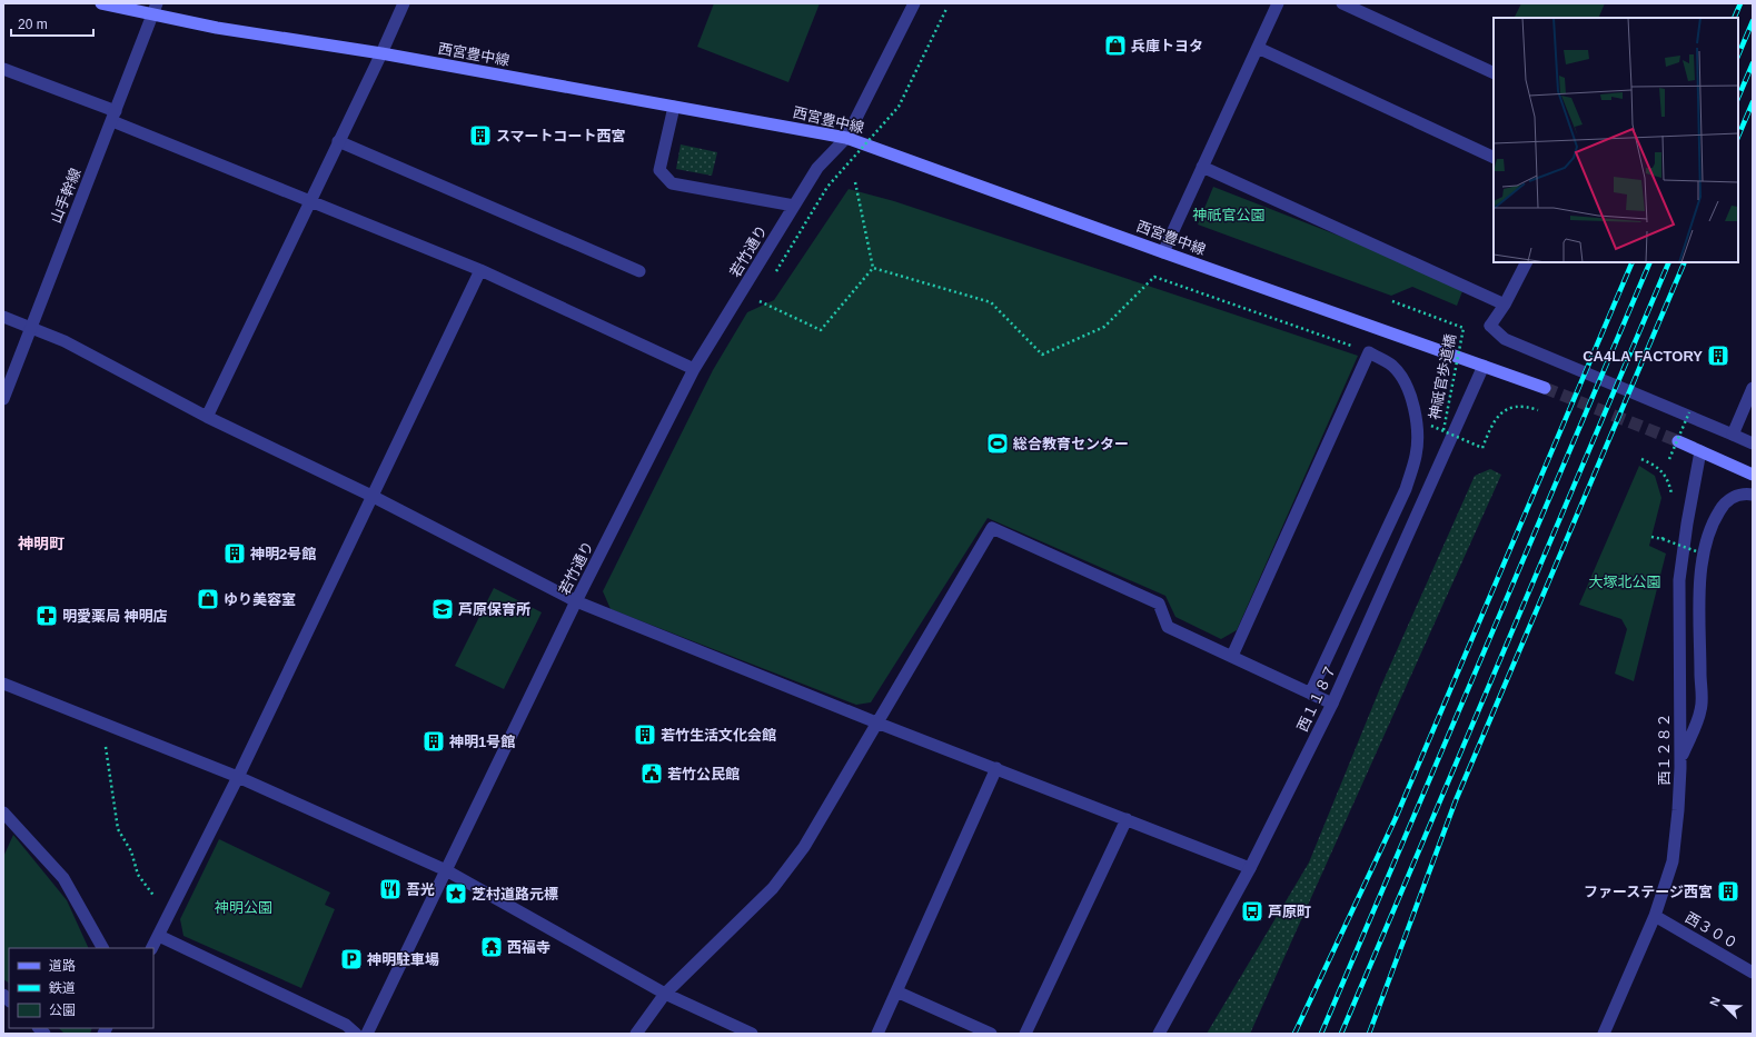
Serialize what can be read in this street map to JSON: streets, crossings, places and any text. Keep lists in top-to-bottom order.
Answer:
{
  "streets": {
    "main road": ["西宮豊中線"],
    "street": [
      "山手幹線",
      "若竹通り",
      "西１１８７",
      "西１２８２",
      "西３００"
    ],
    "path": ["神祇官歩道橋"]
  },
  "crossings": [
    ["西宮豊中線", "山手幹線"],
    ["西宮豊中線", "若竹通り"],
    ["西宮豊中線", "西１１８７"],
    ["西１２８２", "西３００"]
  ],
  "districts": ["神明町"],
  "parks": ["神祇官公園", "大塚北公園", "神明公園"],
  "places": {
    "shop": ["兵庫トヨタ", "ゆり美容室"],
    "building": [
      "スマートコート西宮",
      "CA4LA FACTORY",
      "神明2号館",
      "若竹生活文化会館",
      "神明1号館",
      "ファーステージ西宮"
    ],
    "sports": ["総合教育センター"],
    "school or university": ["芦原保育所"],
    "pharmacy": ["明愛薬局 神明店"],
    "public building": ["若竹公民館"],
    "restaurant": ["吾光"],
    "place": ["芝村道路元標"],
    "bus stop": ["芦原町"],
    "temple": ["西福寺"],
    "parking": ["神明駐車場"]
  },
  "legend": ["道路", "鉄道", "公園"],
  "scale_bar": "20 m",
  "north": "top left"
}
